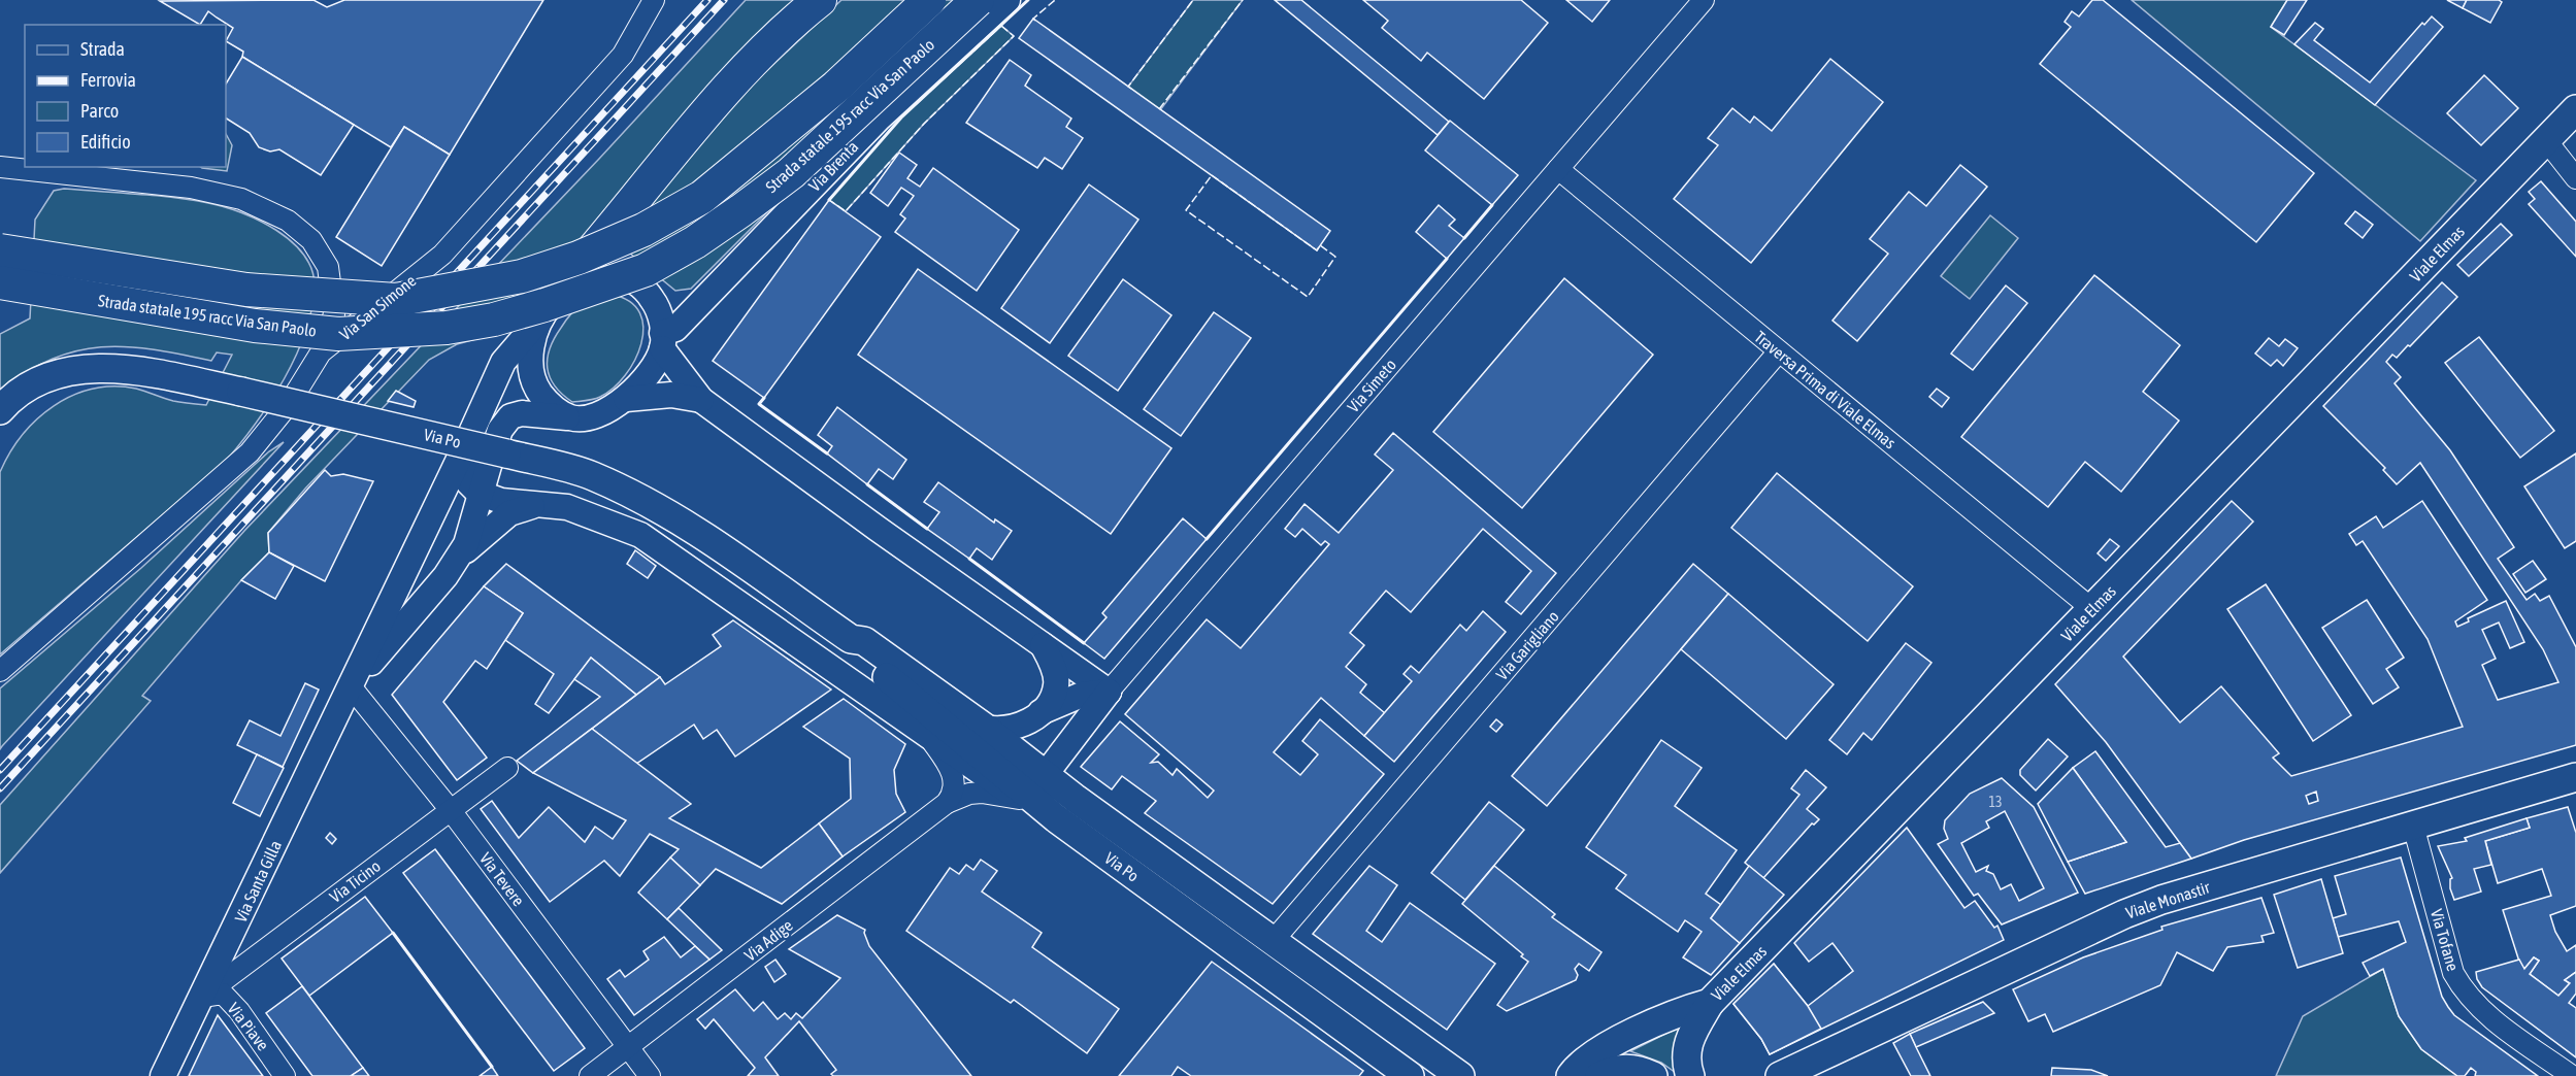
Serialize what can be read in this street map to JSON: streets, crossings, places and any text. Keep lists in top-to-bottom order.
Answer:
{
  "streets": {
    "highway": ["Strada statale 195 racc Via San Paolo"],
    "main road": ["Viale Elmas", "Via Po", "Viale Monastir"],
    "street": [
      "Via Brenta",
      "Via San Simone",
      "Via Simeto",
      "Traversa Prima di Viale Elmas",
      "Via Garigliano",
      "Via Tevere",
      "Via Santa Gilla",
      "Via Ticino",
      "Via Adige",
      "Via Tofane",
      "Via Piave"
    ]
  },
  "crossings": [
    ["Via Brenta", "Via Santa Gilla"],
    ["Viale Elmas", "Traversa Prima di Viale Elmas"],
    ["Via Simeto", "Traversa Prima di Viale Elmas"],
    ["Via Simeto", "Via Po"],
    ["Traversa Prima di Viale Elmas", "Via Garigliano"],
    ["Via Po", "Via Garigliano"],
    ["Via Tevere", "Via Santa Gilla"],
    ["Via Tevere", "Via Ticino"],
    ["Via Tevere", "Via Adige"],
    ["Via Santa Gilla", "Via Ticino"],
    ["Via Santa Gilla", "Via Piave"],
    ["Via Ticino", "Via Piave"],
    ["Viale Monastir", "Via Tofane"]
  ],
  "house_numbers": ["13"],
  "legend": [
    "Strada",
    "Ferrovia",
    "Parco",
    "Edificio"
  ]
}
